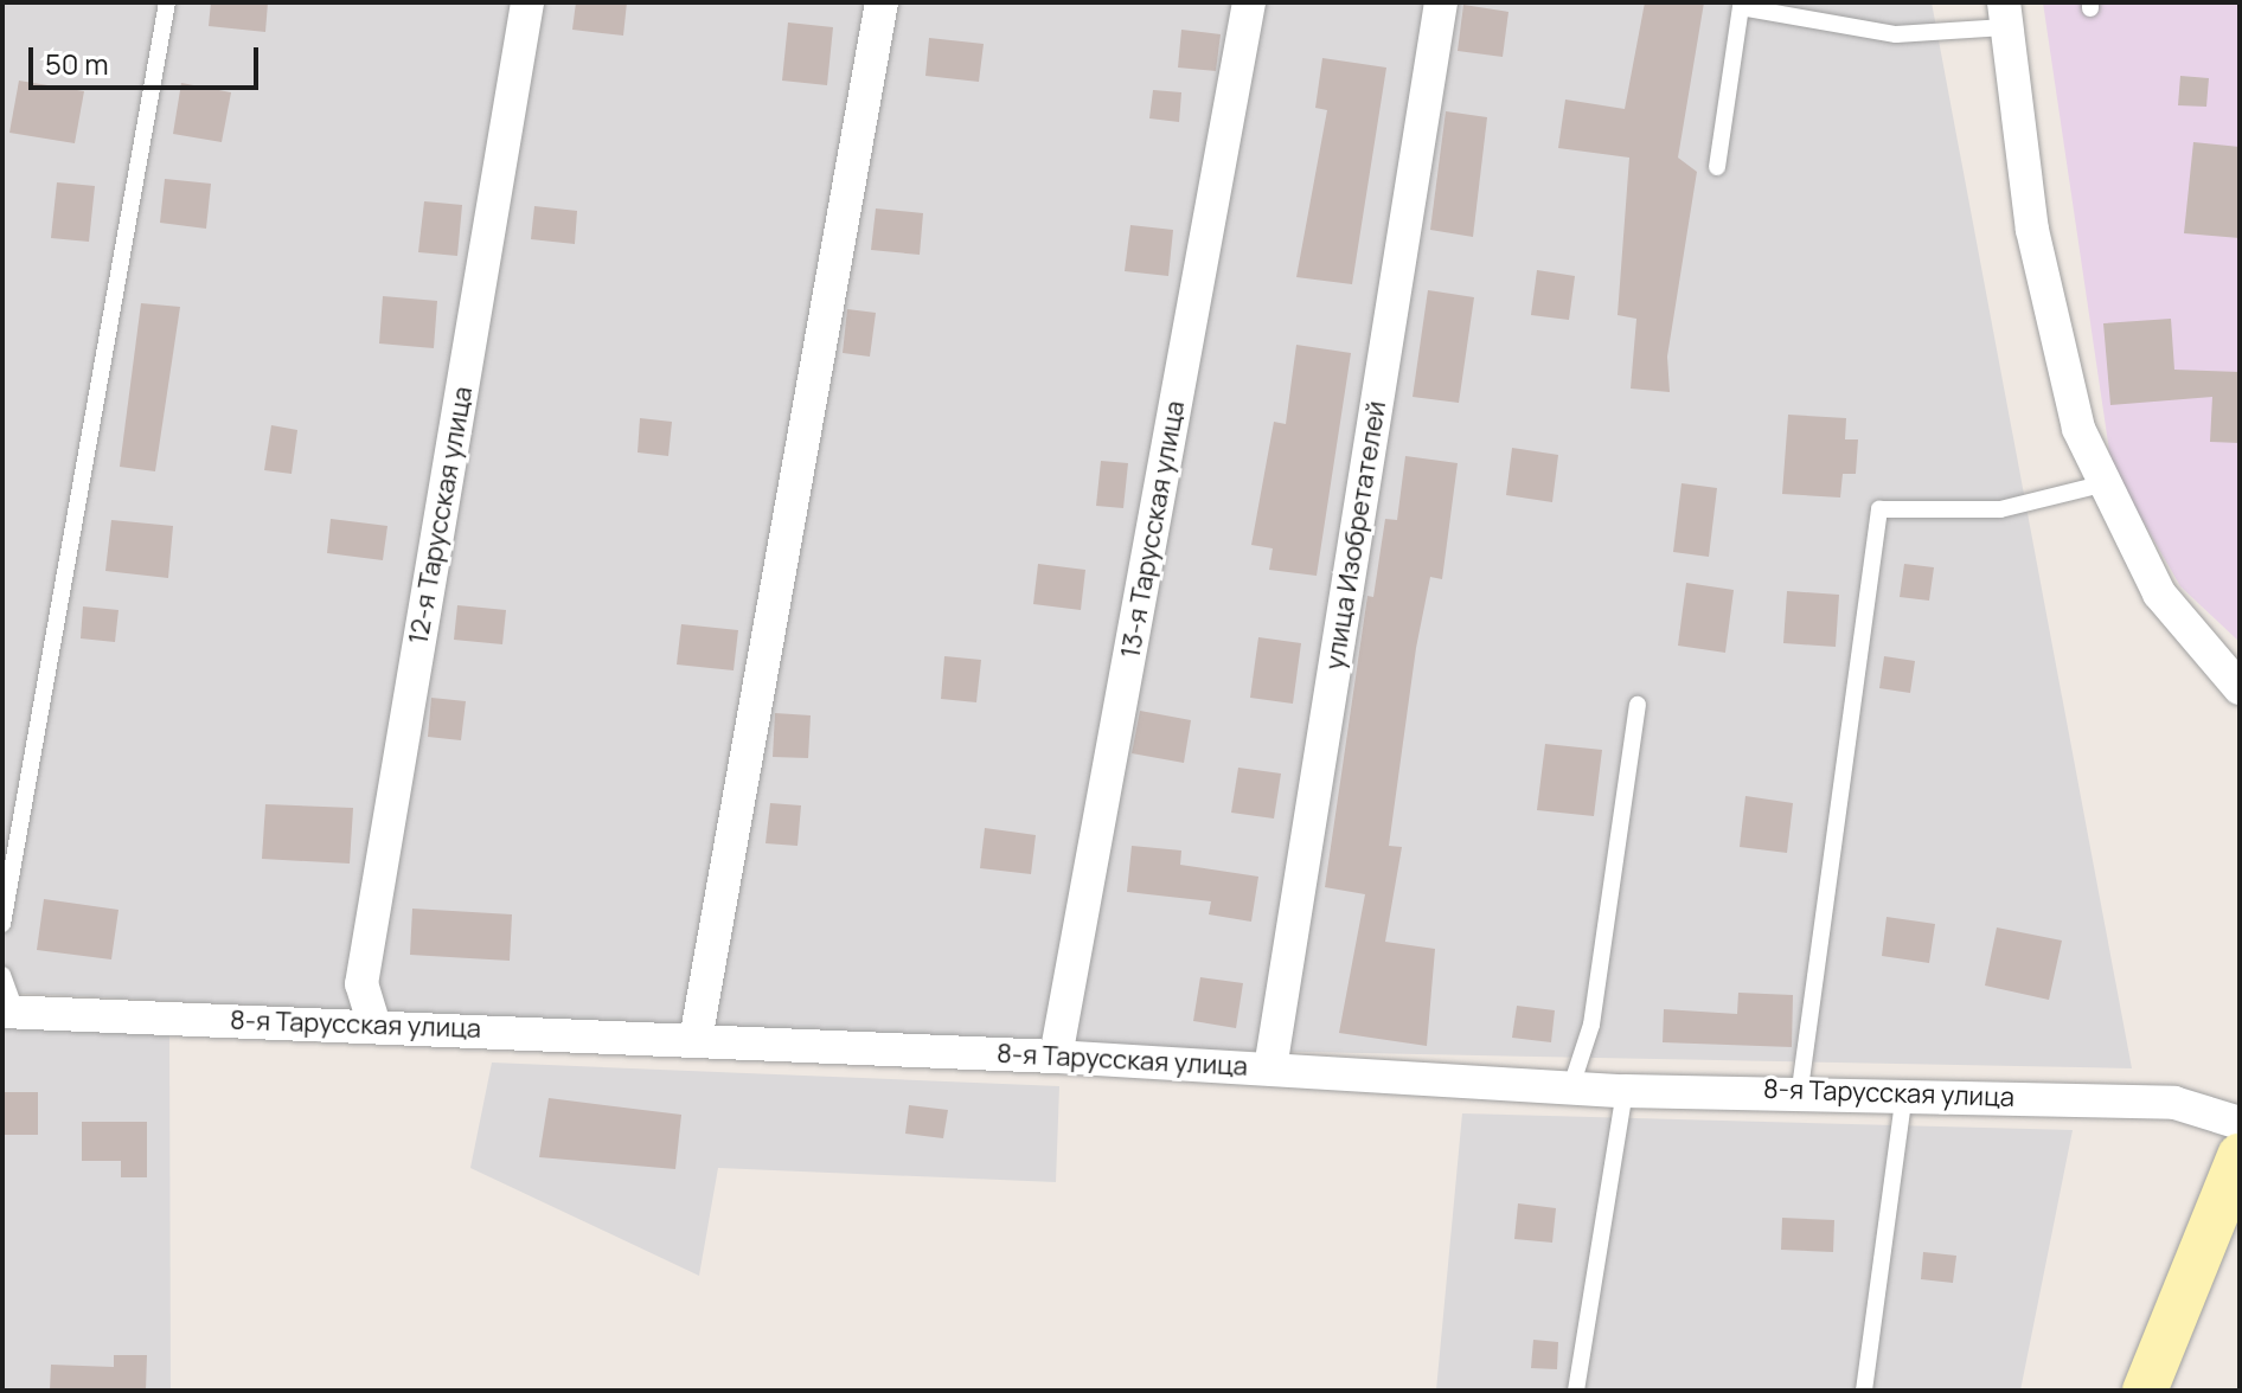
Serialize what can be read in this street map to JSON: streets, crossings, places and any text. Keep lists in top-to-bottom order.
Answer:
{
  "streets": {
    "street": [
      "12-я Тарусская улица",
      "13-я Тарусская улица",
      "улица Изобретателей",
      "8-я Тарусская улица"
    ]
  },
  "crossings": [
    ["12-я Тарусская улица", "8-я Тарусская улица"],
    ["13-я Тарусская улица", "8-я Тарусская улица"],
    ["улица Изобретателей", "8-я Тарусская улица"]
  ],
  "scale_bar": "50 m"
}
